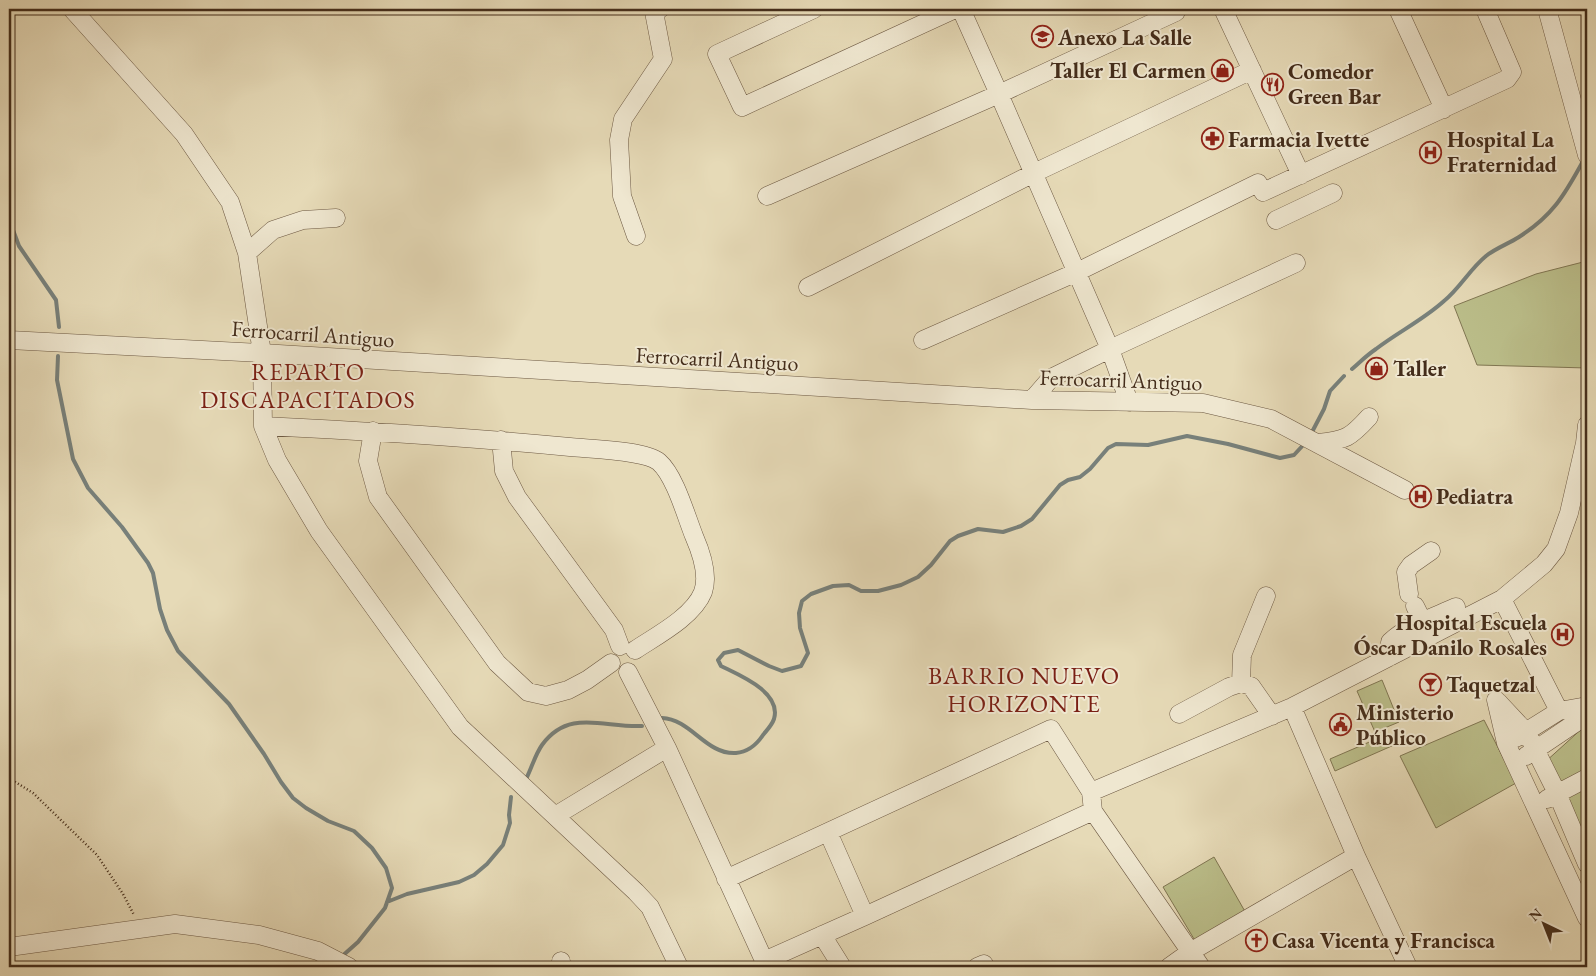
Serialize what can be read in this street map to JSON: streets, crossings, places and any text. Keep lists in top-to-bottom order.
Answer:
{
  "streets": {
    "street": ["Ferrocarril Antiguo"]
  },
  "districts": ["REPARTO DISCAPACITADOS", "BARRIO NUEVO HORIZONTE"],
  "places": {
    "school or university": ["Anexo La Salle"],
    "shop": ["Taller El Carmen", "Taller"],
    "restaurant": ["Comedor Green Bar"],
    "pharmacy": ["Farmacia Ivette"],
    "hospital": ["Hospital La Fraternidad", "Pediatra", "Hospital Escuela Óscar Danilo Rosales"],
    "bar": ["Taquetzal"],
    "public building": ["Ministerio Público"],
    "church": ["Casa Vicenta y Francisca"]
  },
  "north": "top left"
}
